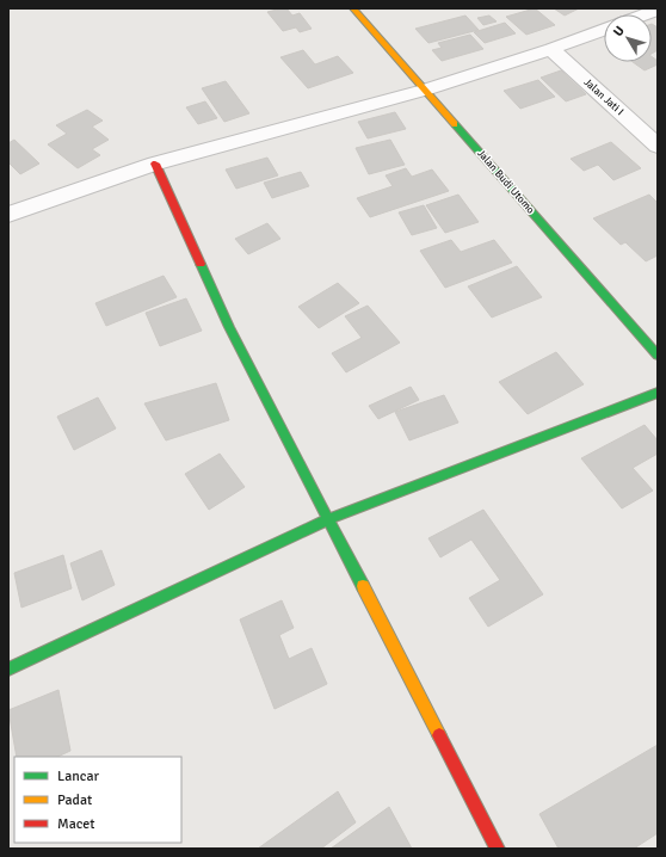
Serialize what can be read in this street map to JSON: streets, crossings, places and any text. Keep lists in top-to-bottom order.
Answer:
{
  "streets": {
    "street": ["Jalan Jati I", "Jalan Budi Utomo"]
  },
  "legend": ["Lancar", "Padat", "Macet"],
  "north": "top left"
}
